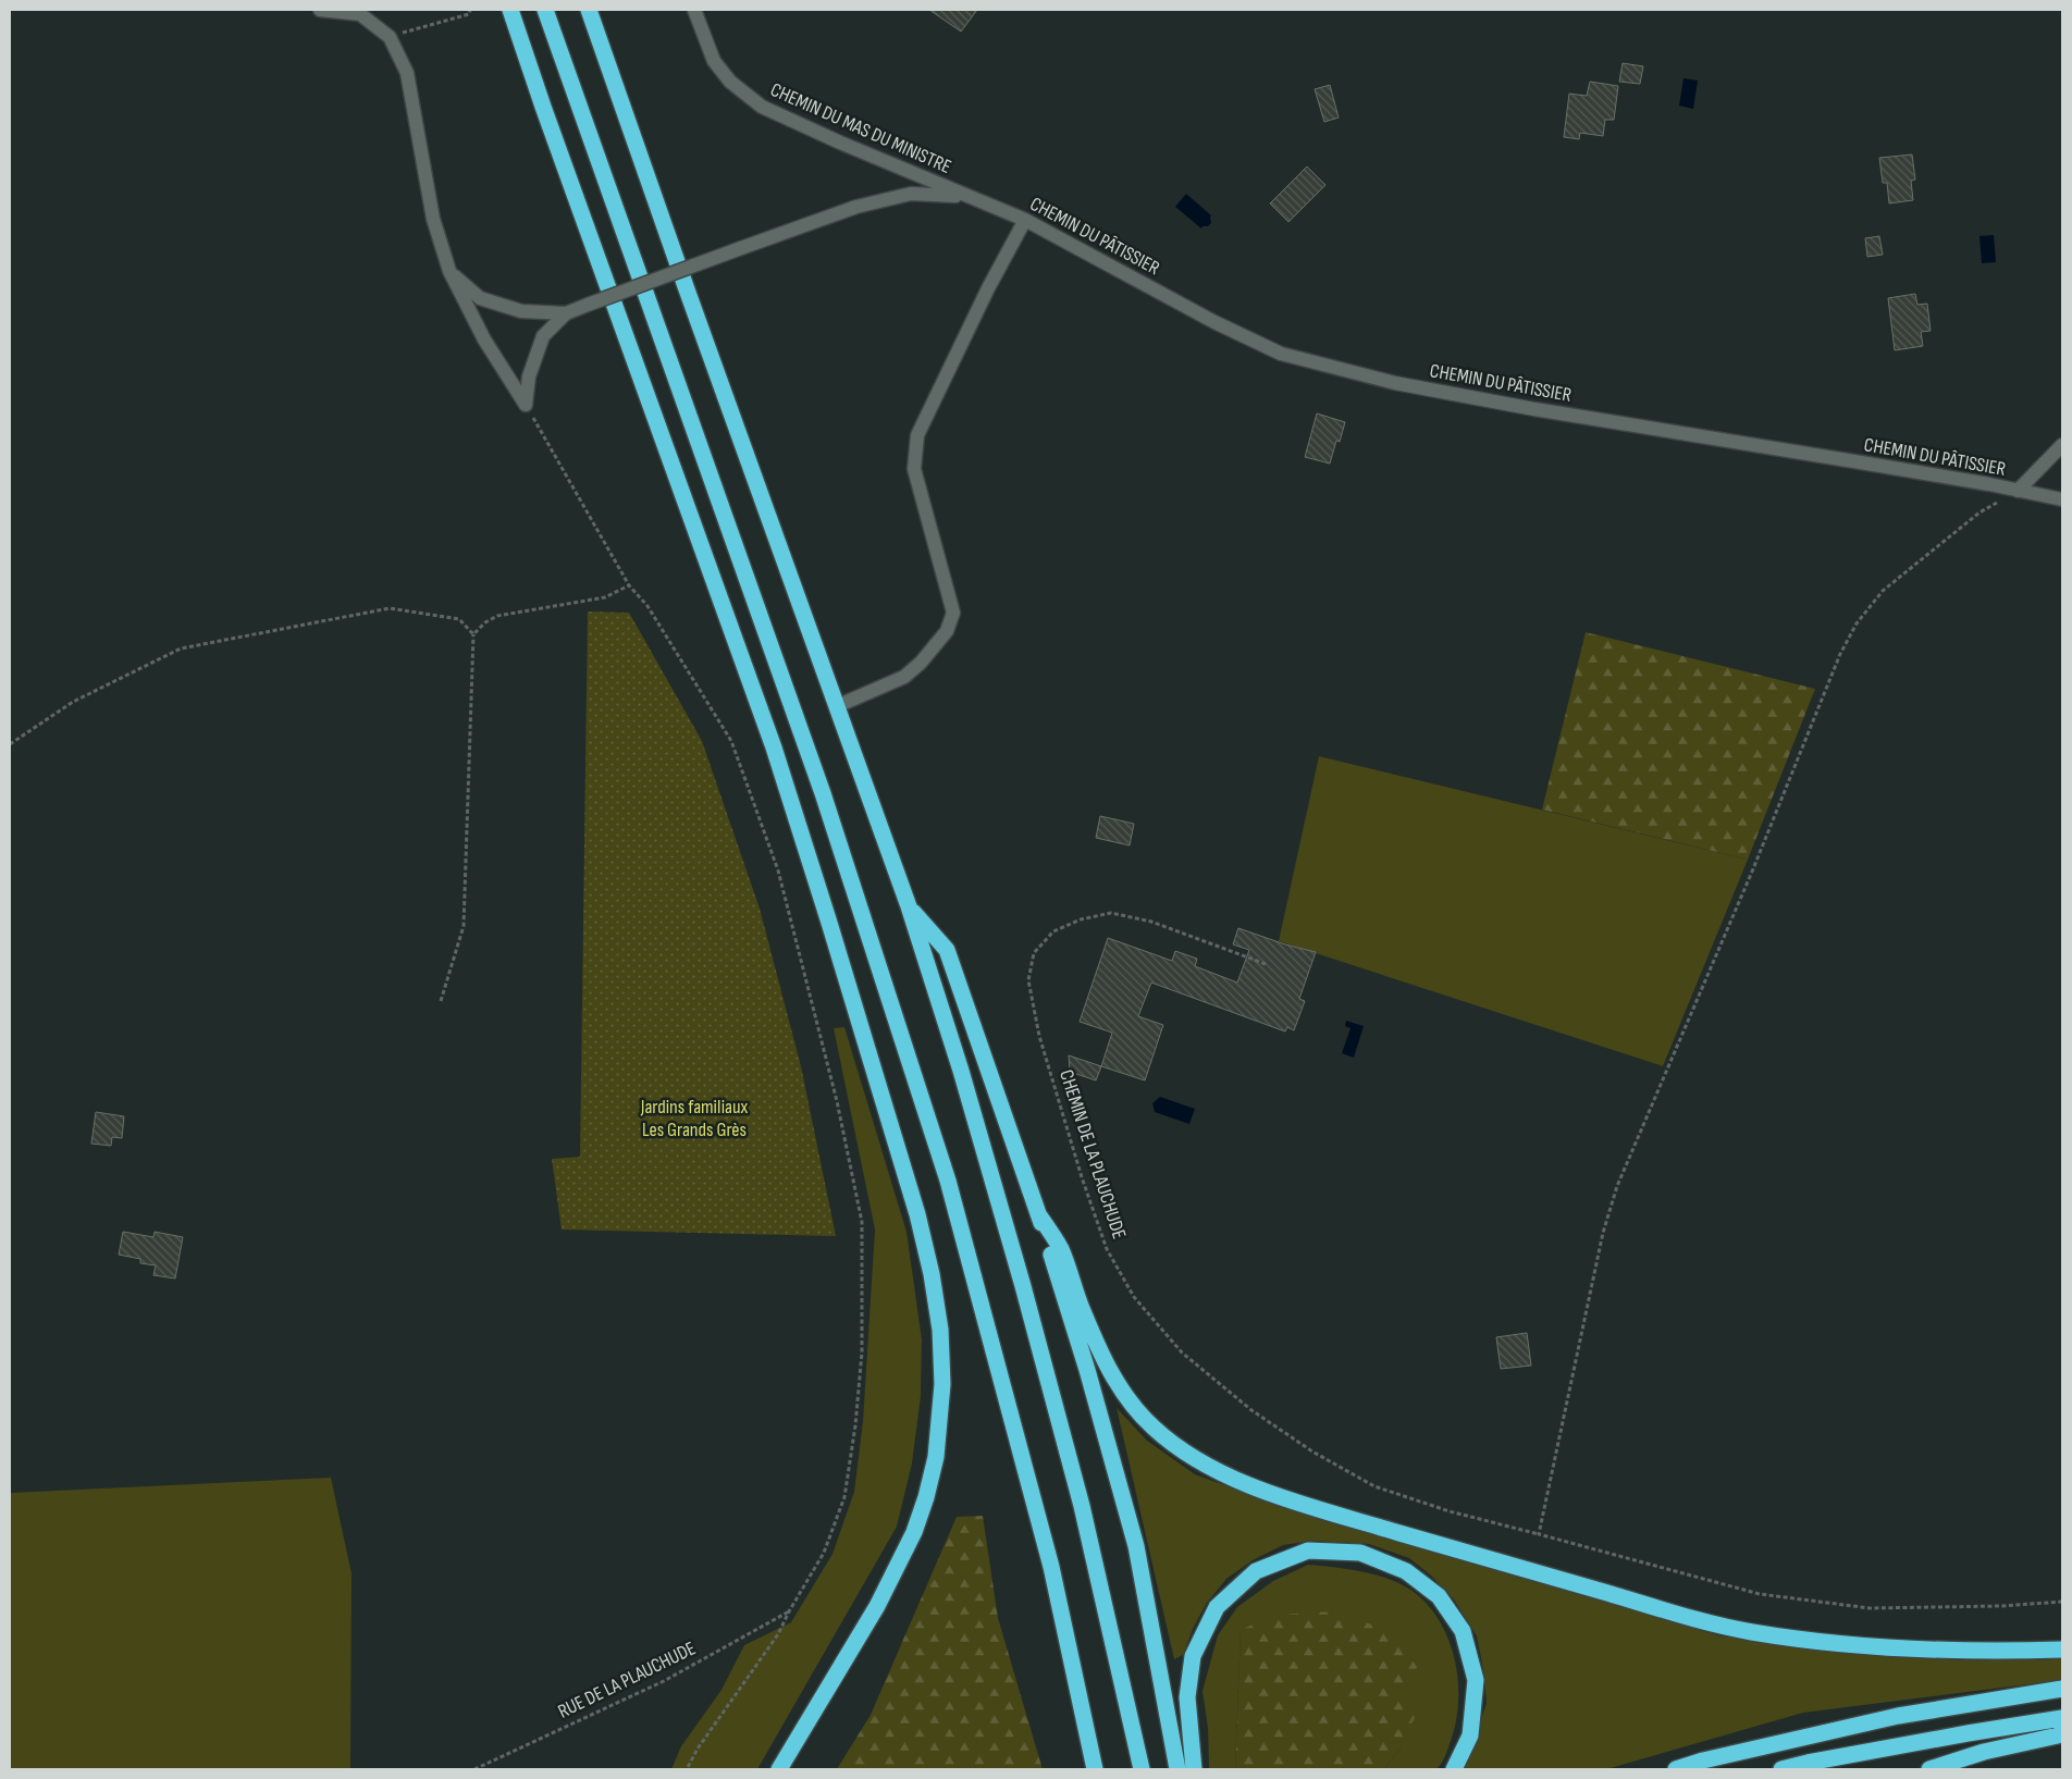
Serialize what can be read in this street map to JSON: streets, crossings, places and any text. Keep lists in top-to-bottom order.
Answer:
{
  "streets": {
    "street": ["CHEMIN DU MAS DU MINISTRE", "CHEMIN DU PÂTISSIER"],
    "path": ["CHEMIN DE LA PLAUCHUDE", "RUE DE LA PLAUCHUDE"]
  },
  "crossings": [
    ["CHEMIN DU MAS DU MINISTRE", "CHEMIN DU PÂTISSIER"]
  ],
  "parks": ["Jardins familiaux Les Grands Grès"]
}
